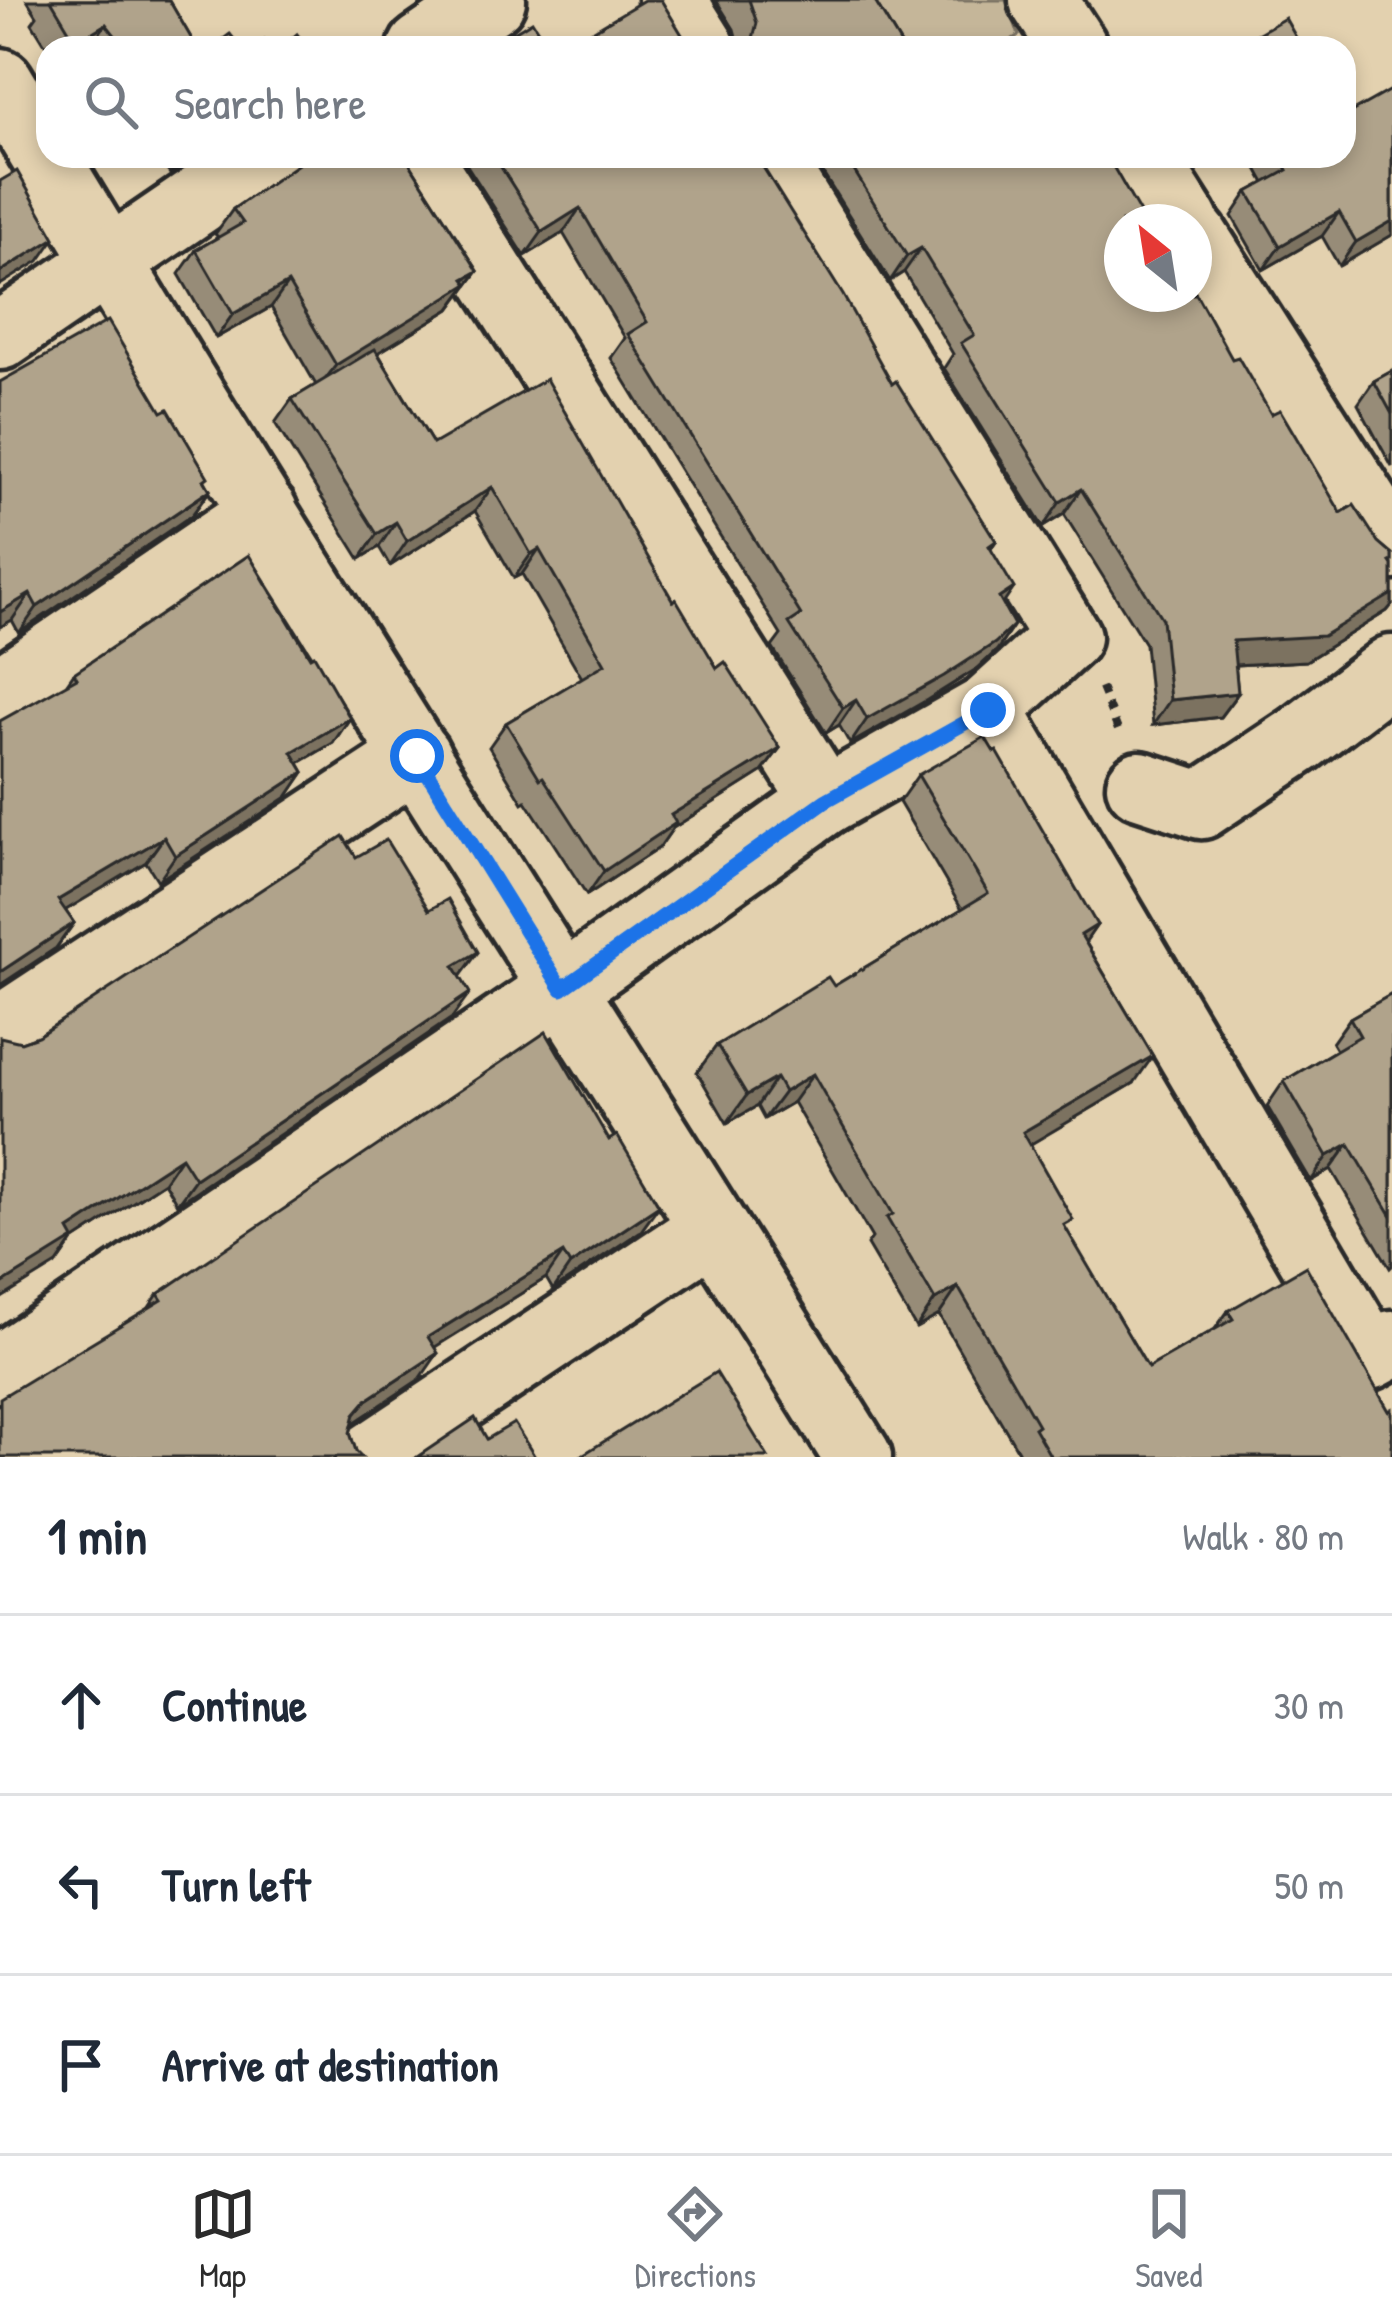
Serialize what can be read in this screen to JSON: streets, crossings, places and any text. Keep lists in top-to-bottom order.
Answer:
{
  "north": "top left",
  "page": {
    "search": "Search here",
    "heading": ["1 min", "Walk · 80 m"],
    "list": [
      ["Continue", "30 m"],
      ["Turn left", "50 m"],
      "Arrive at destination"
    ],
    "nav": ["Map", "Directions", "Saved"]
  }
}
